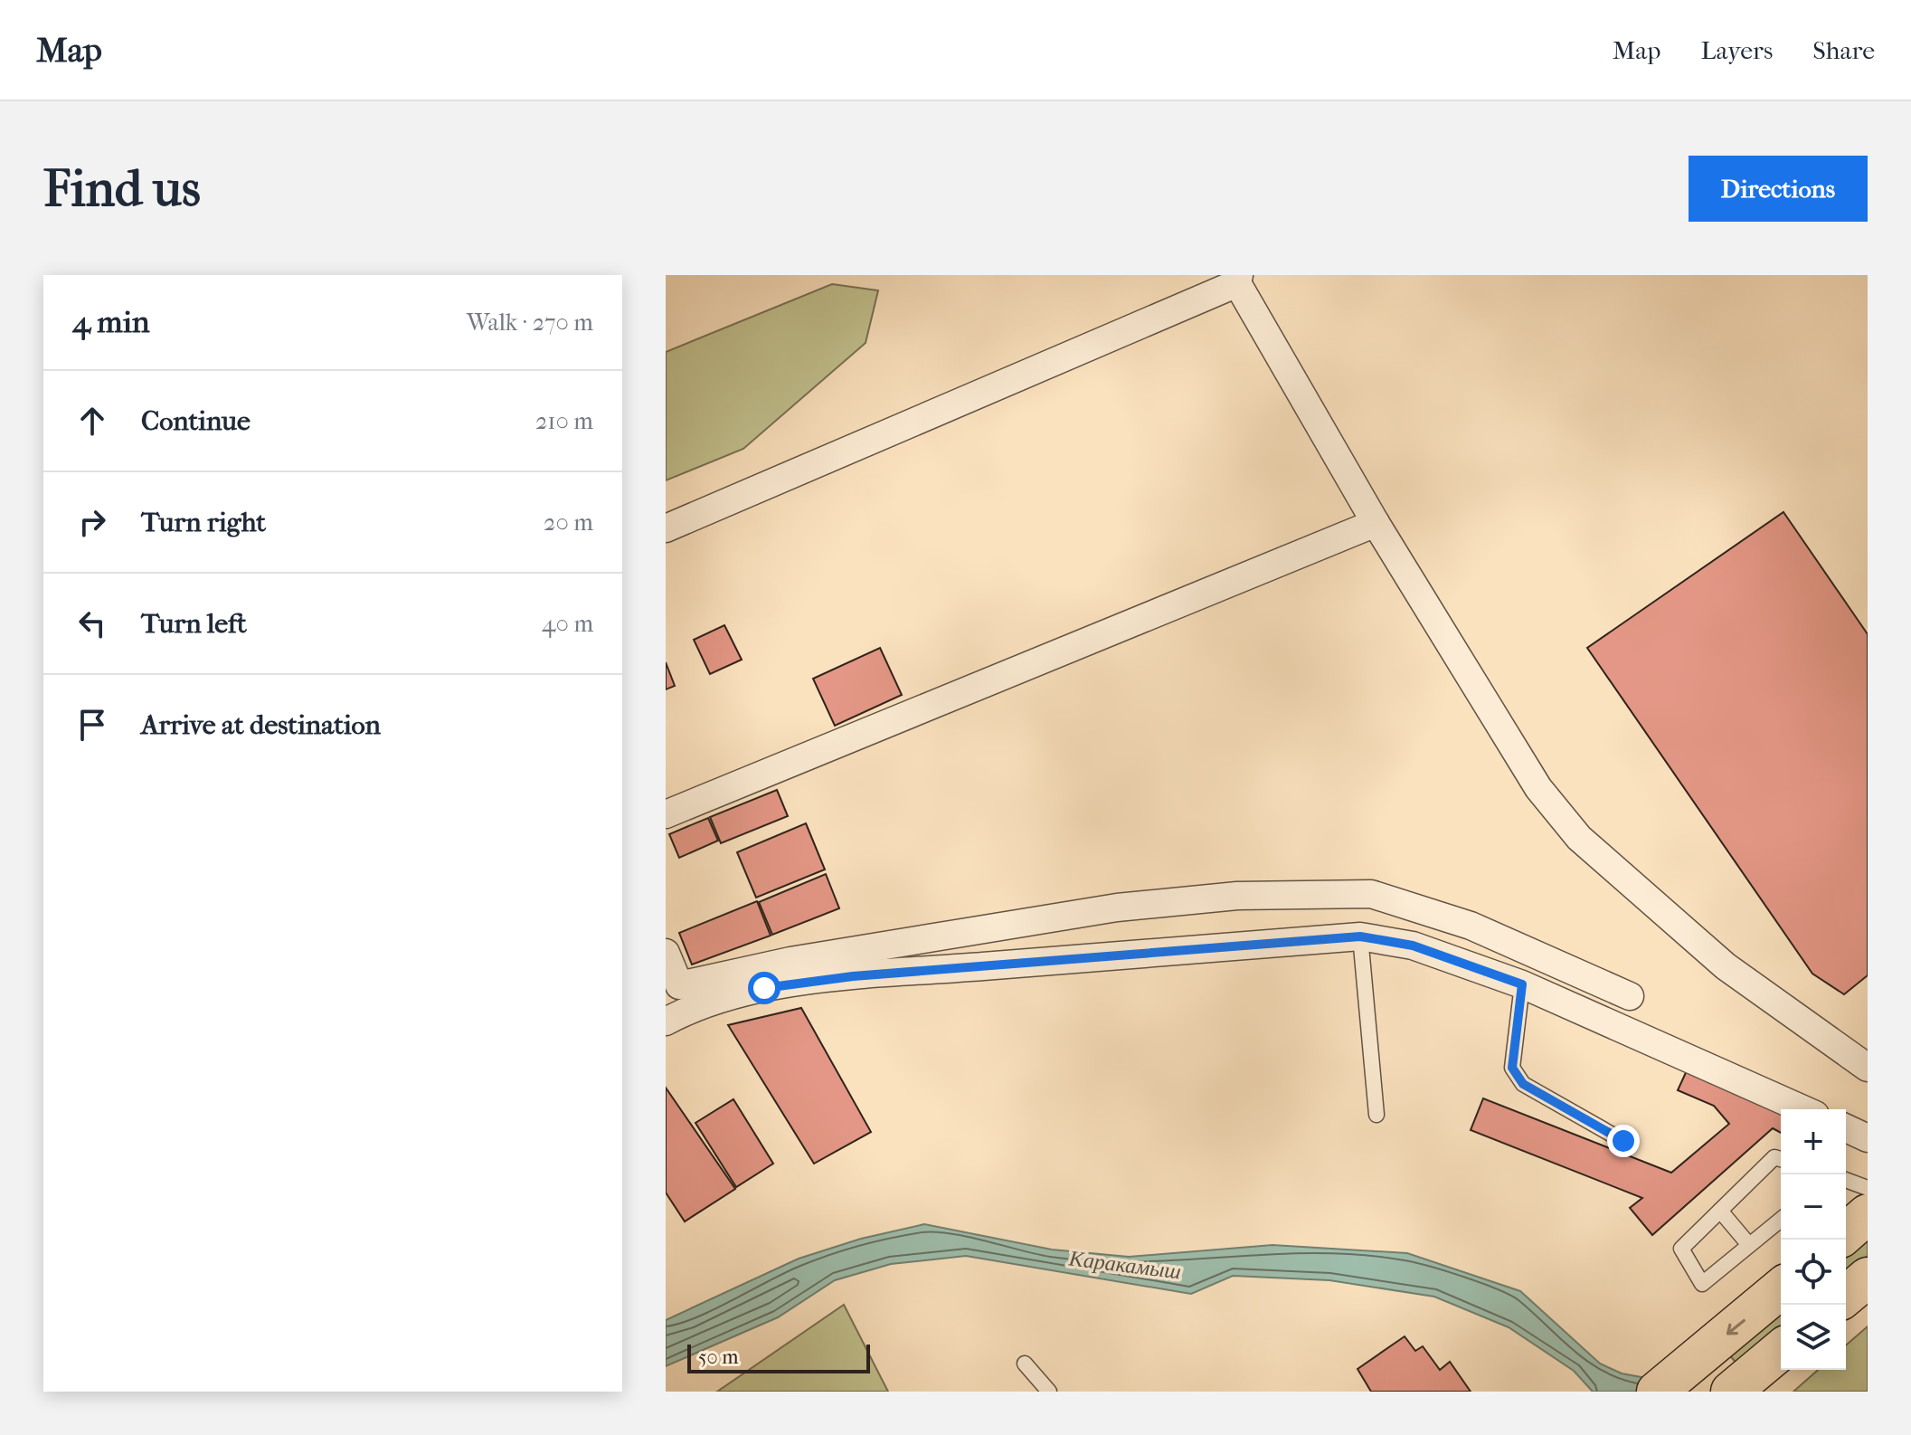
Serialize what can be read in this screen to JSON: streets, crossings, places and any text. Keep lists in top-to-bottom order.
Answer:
{
  "water": ["Каракамыш"],
  "scale_bar": "50 m",
  "page": {
    "header": "Map",
    "nav": ["Map", "Layers", "Share"],
    "buttons": "Directions",
    "title": "Find us",
    "heading": ["4 min", "Walk · 270 m"],
    "list": [
      ["Continue", "210 m"],
      ["Turn right", "20 m"],
      ["Turn left", "40 m"],
      "Arrive at destination"
    ],
    "map_buttons": ["+", "−"],
    "scale": "50 m"
  }
}
